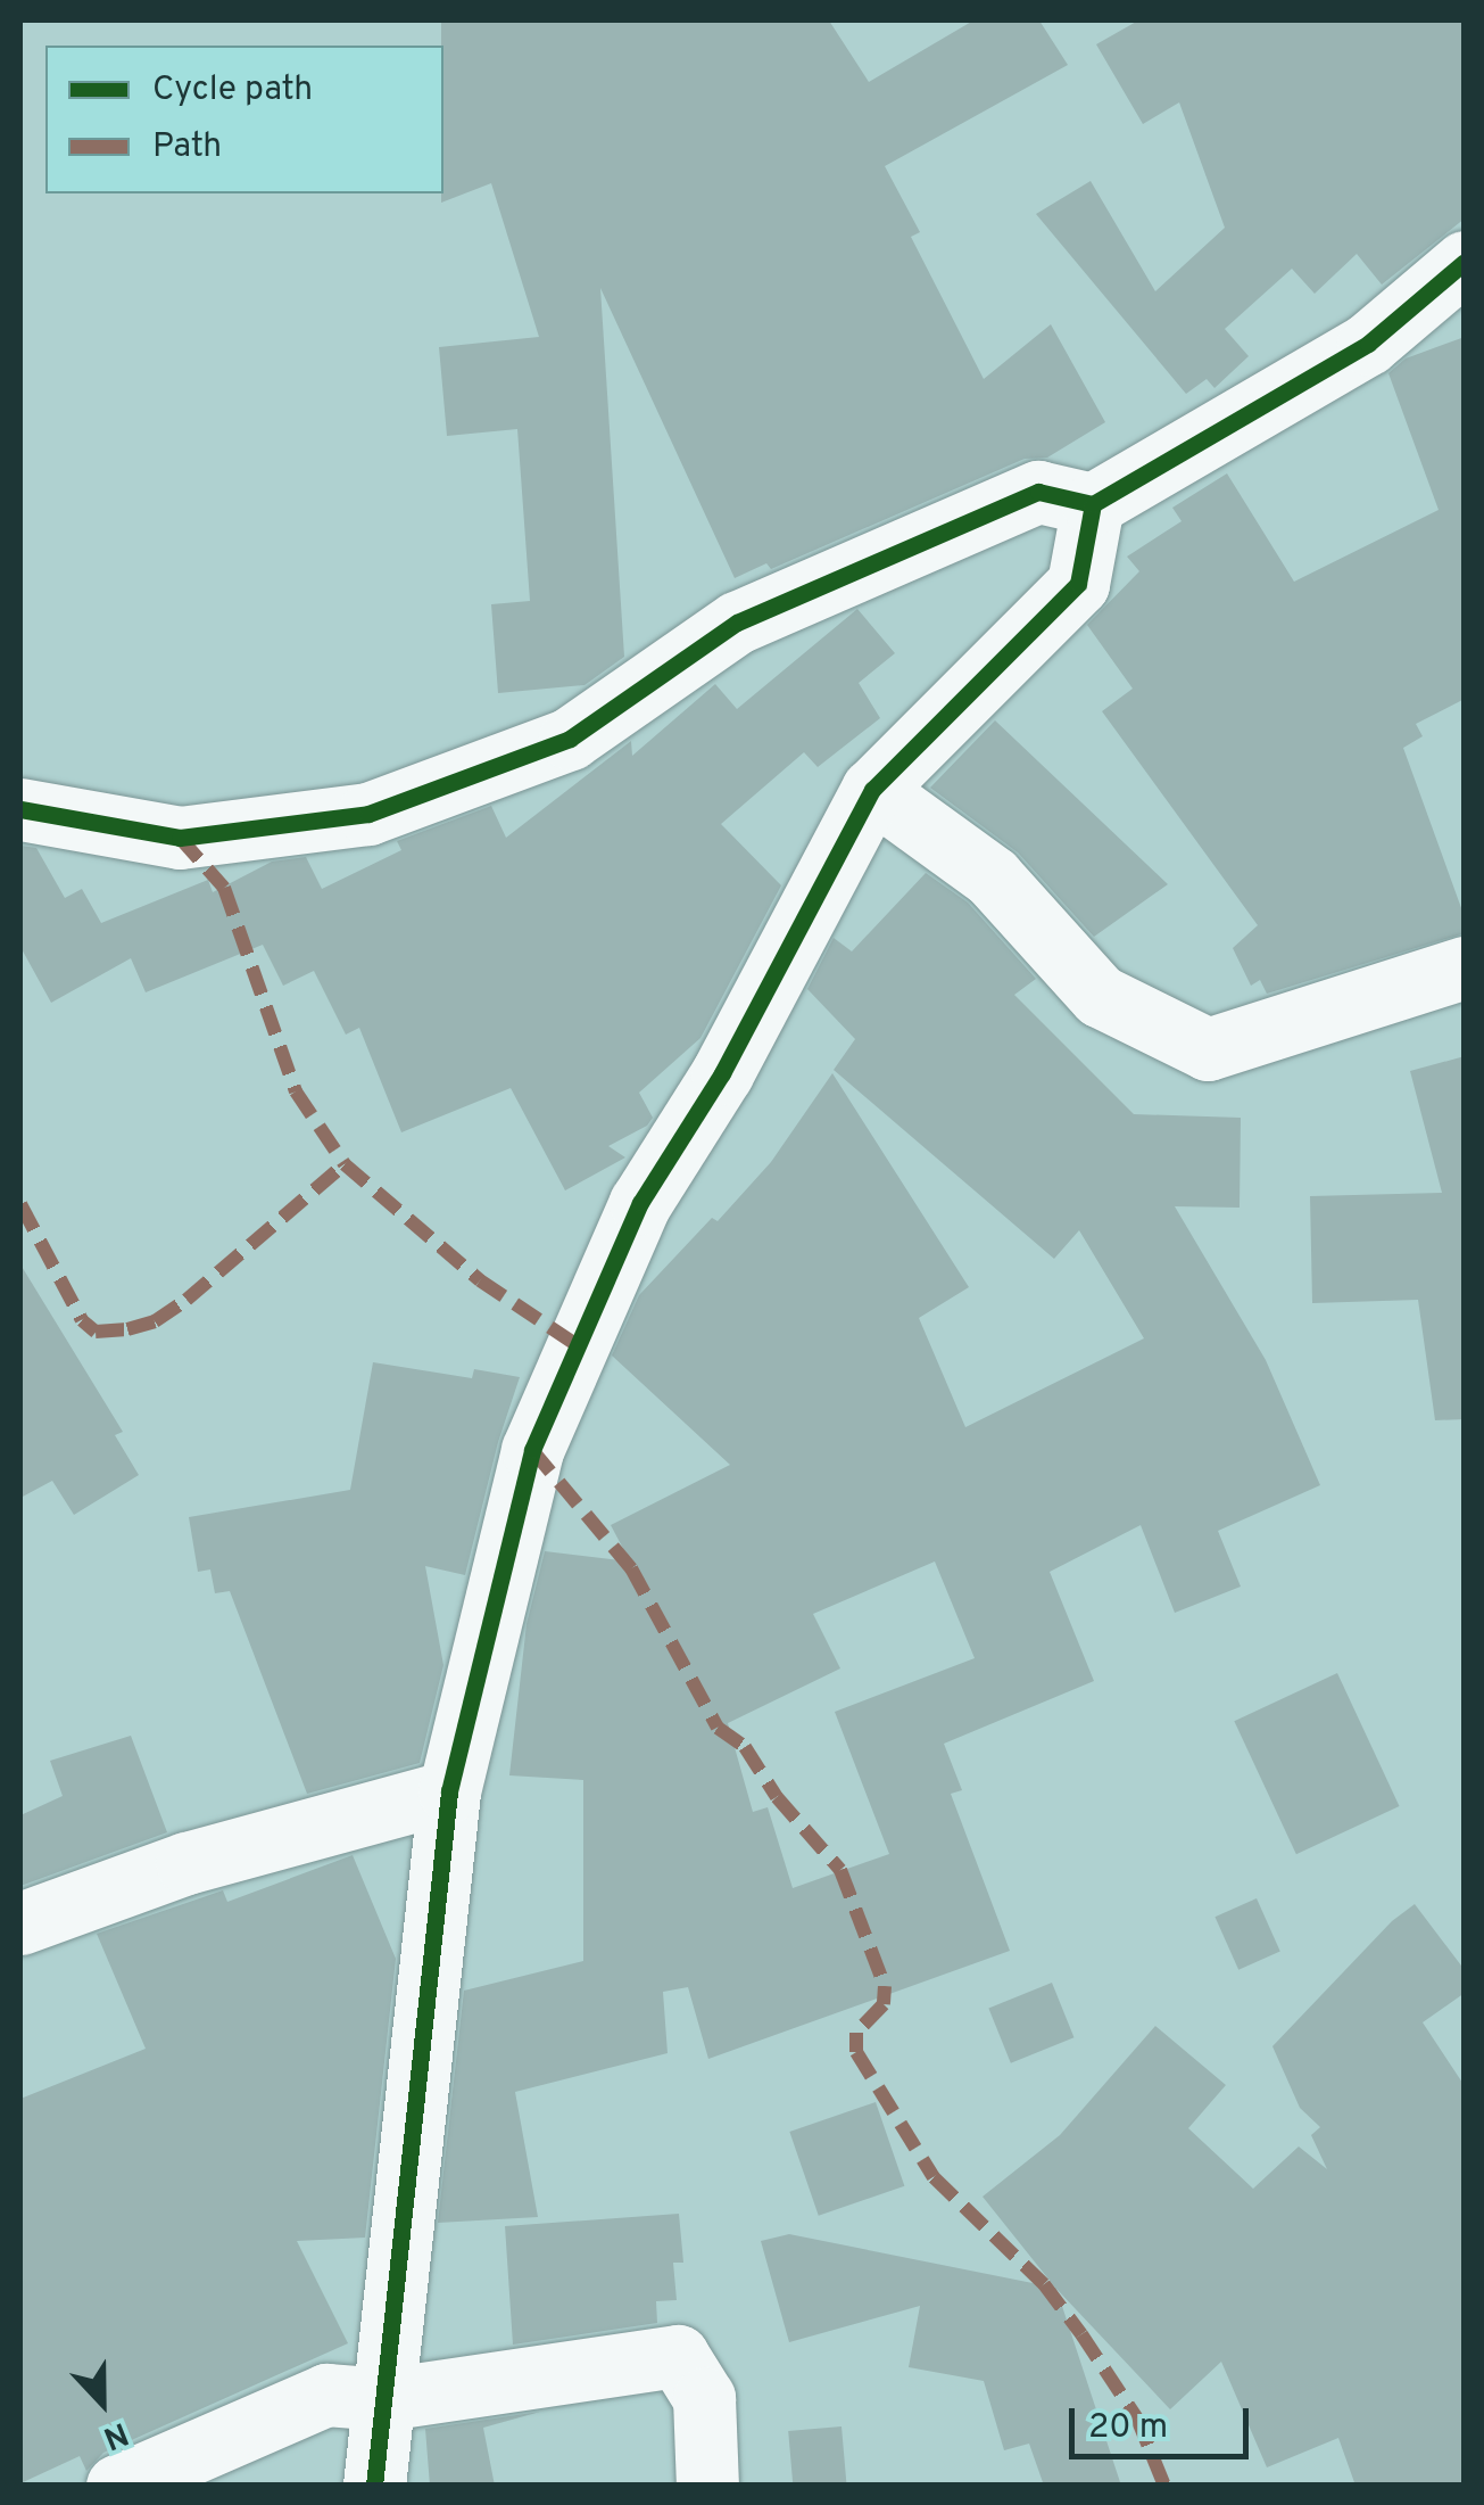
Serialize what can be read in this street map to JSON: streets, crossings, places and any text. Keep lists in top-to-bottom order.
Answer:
{
  "legend": ["Cycle path", "Path"],
  "scale_bar": "20 m",
  "north": "bottom"
}
